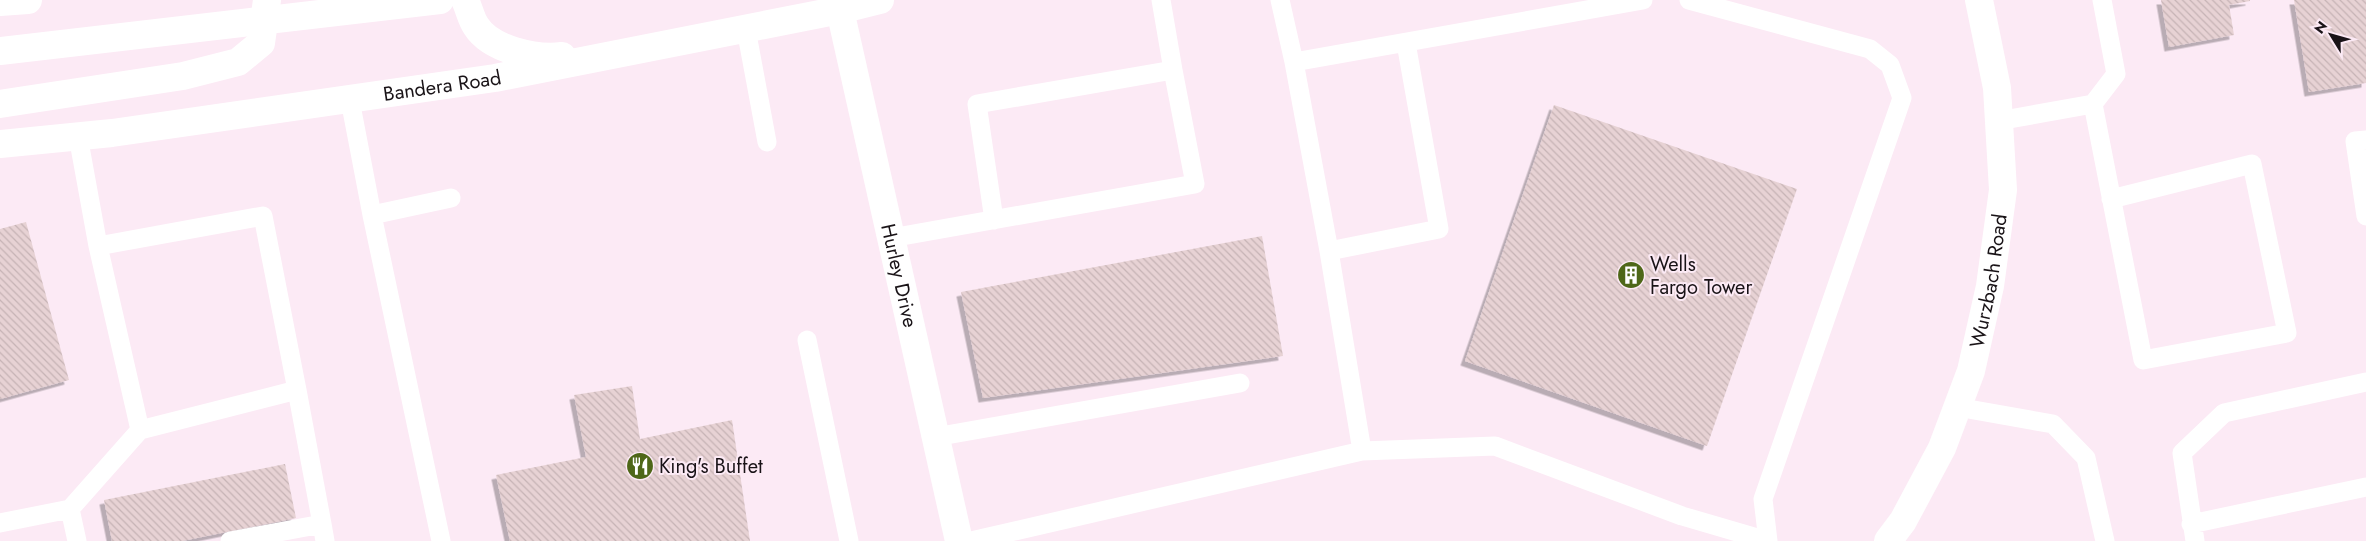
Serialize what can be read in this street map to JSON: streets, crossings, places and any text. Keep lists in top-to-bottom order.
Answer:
{
  "streets": {
    "main road": ["Bandera Road", "Hurley Drive", "Wurzbach Road"]
  },
  "crossings": [
    ["Bandera Road", "Hurley Drive"]
  ],
  "places": {
    "building": ["Wells Fargo Tower"],
    "restaurant": ["King's Buffet"]
  },
  "north": "top left"
}
